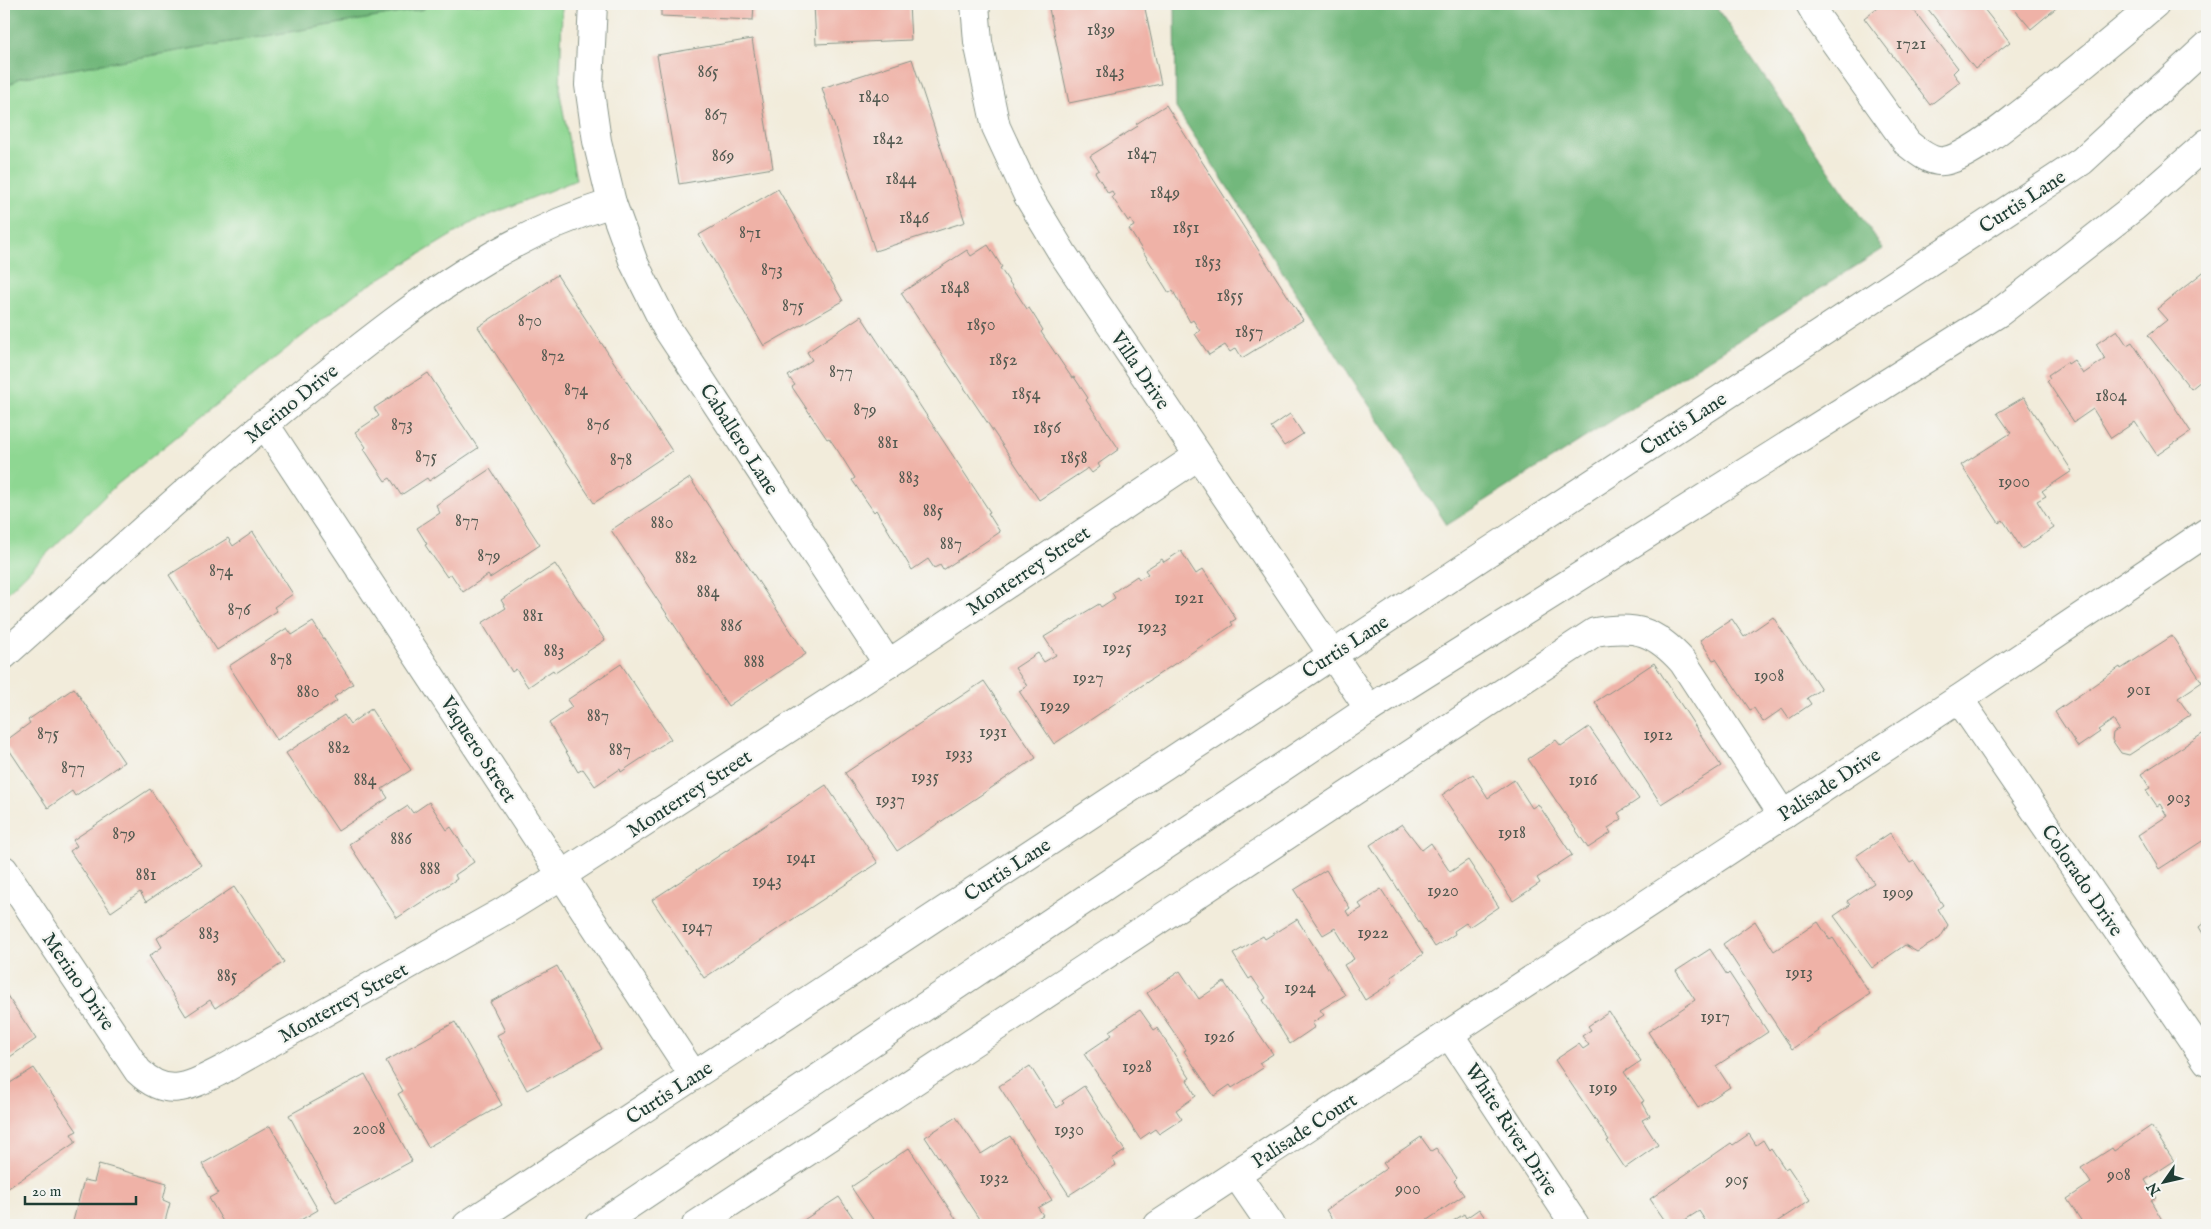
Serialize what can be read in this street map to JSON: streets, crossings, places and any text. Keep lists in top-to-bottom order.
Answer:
{
  "streets": {
    "street": [
      "Curtis Lane",
      "Villa Drive",
      "Merino Drive",
      "Caballero Lane",
      "Monterrey Street",
      "Vaquero Street",
      "Palisade Drive",
      "Colorado Drive",
      "White River Drive",
      "Palisade Court"
    ]
  },
  "crossings": [
    ["Curtis Lane", "Villa Drive"],
    ["Curtis Lane", "Vaquero Street"],
    ["Villa Drive", "Monterrey Street"],
    ["Merino Drive", "Caballero Lane"],
    ["Merino Drive", "Monterrey Street"],
    ["Merino Drive", "Vaquero Street"],
    ["Caballero Lane", "Monterrey Street"],
    ["Monterrey Street", "Vaquero Street"],
    ["Palisade Drive", "Colorado Drive"],
    ["Palisade Drive", "White River Drive"],
    ["Palisade Drive", "Palisade Court"],
    ["White River Drive", "Palisade Court"]
  ],
  "house_numbers": [
    "1839",
    "1721",
    "865",
    "1843",
    "1840",
    "867",
    "1842",
    "1847",
    "869",
    "1844",
    "1849",
    "1846",
    "1851",
    "871",
    "1853",
    "873",
    "1848",
    "1855",
    "875",
    "870",
    "1850",
    "1857",
    "872",
    "1852",
    "877",
    "874",
    "1854",
    "1804",
    "879",
    "873",
    "876",
    "1856",
    "881",
    "875",
    "1858",
    "878",
    "883",
    "1900",
    "885",
    "877",
    "880",
    "887",
    "879",
    "882",
    "874",
    "884",
    "1921",
    "876",
    "881",
    "886",
    "1923",
    "1925",
    "883",
    "878",
    "888",
    "1908",
    "1927",
    "901",
    "880",
    "1929",
    "887",
    "1931",
    "875",
    "1912",
    "882",
    "887",
    "1933",
    "877",
    "1935",
    "884",
    "1916",
    "903",
    "1937",
    "1918",
    "879",
    "886",
    "1941",
    "888",
    "881",
    "1943",
    "1920",
    "1909",
    "1947",
    "1922",
    "883",
    "1913",
    "885",
    "1924",
    "1917",
    "1926",
    "1928",
    "1919",
    "2008",
    "1930",
    "908",
    "1932",
    "905",
    "900"
  ],
  "scale_bar": "20 m",
  "north": "bottom left"
}
